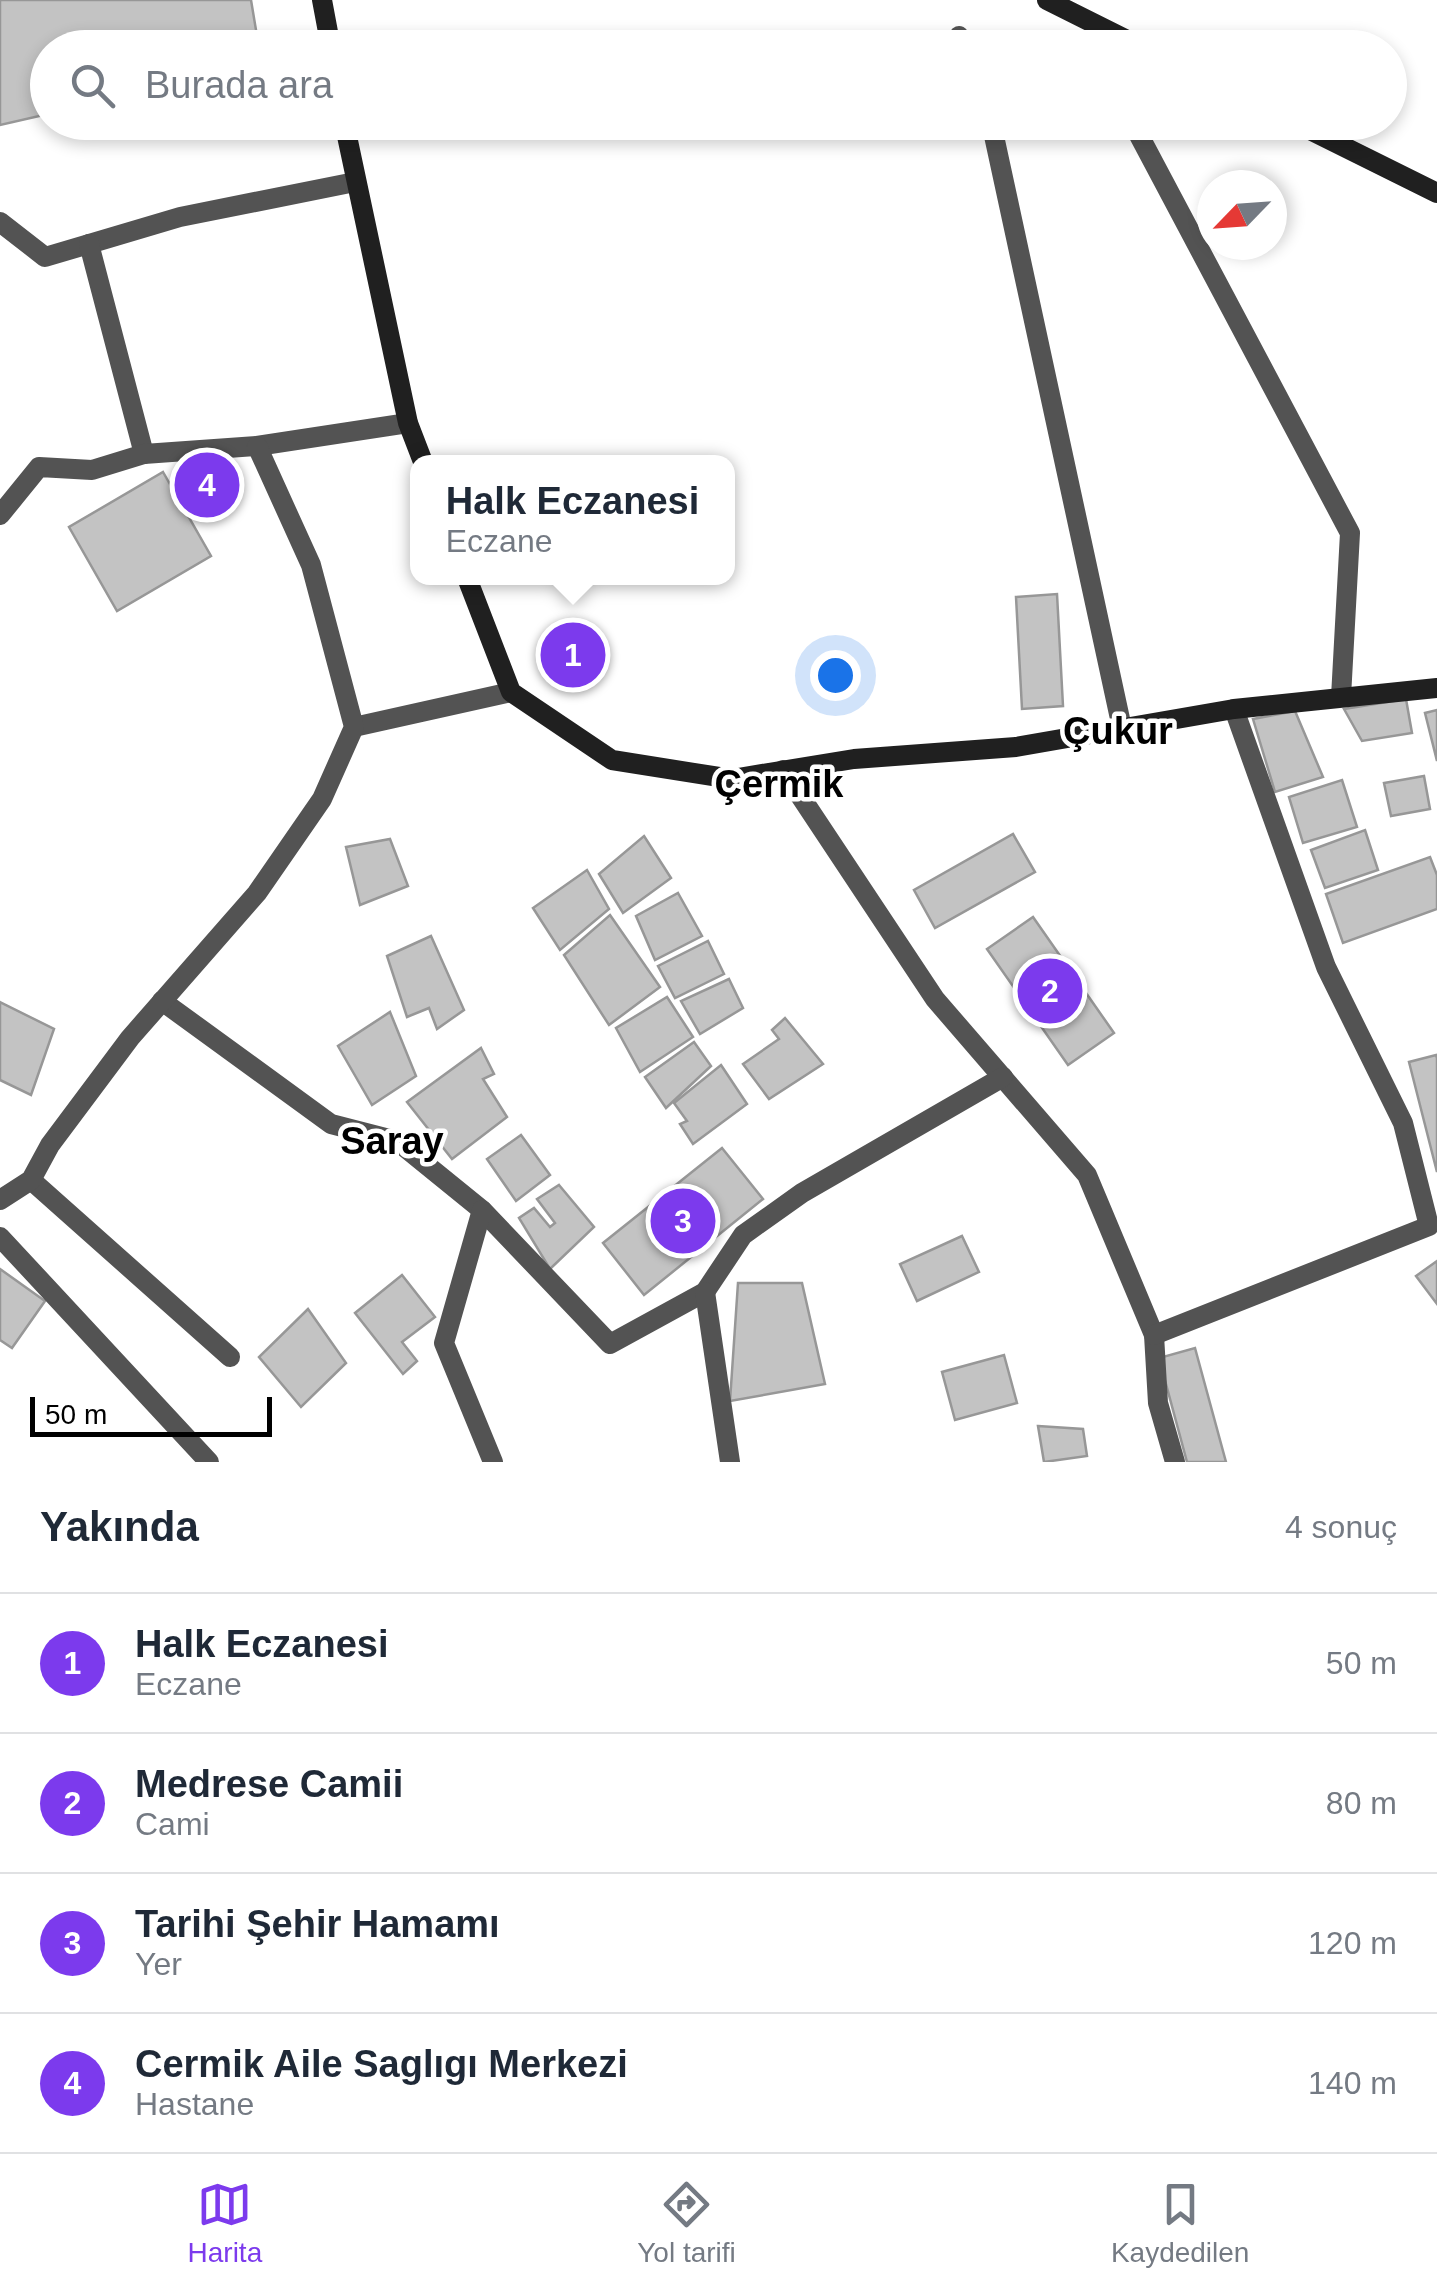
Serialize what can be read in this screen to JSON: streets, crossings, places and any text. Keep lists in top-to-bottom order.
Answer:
{
  "districts": ["Çukur", "Çermik", "Saray"],
  "scale_bar": "50 m",
  "north": "bottom left",
  "page": {
    "search": "Burada ara",
    "pins": [
      "4",
      "1",
      "2",
      "3"
    ],
    "popup": ["Halk Eczanesi", "Eczane"],
    "scale": "50 m",
    "heading": ["Yakında", "4 sonuç"],
    "list": [
      {
        "mark": "1",
        "name": "Halk Eczanesi",
        "note": "Eczane",
        "value": "50 m"
      },
      {
        "mark": "2",
        "name": "Medrese Camii",
        "note": "Cami",
        "value": "80 m"
      },
      {
        "mark": "3",
        "name": "Tarihi Şehir Hamamı",
        "note": "Yer",
        "value": "120 m"
      },
      {
        "mark": "4",
        "name": "Cermik Aile Saglıgı Merkezi",
        "note": "Hastane",
        "value": "140 m"
      }
    ],
    "nav": ["Harita", "Yol tarifi", "Kaydedilen"]
  }
}
